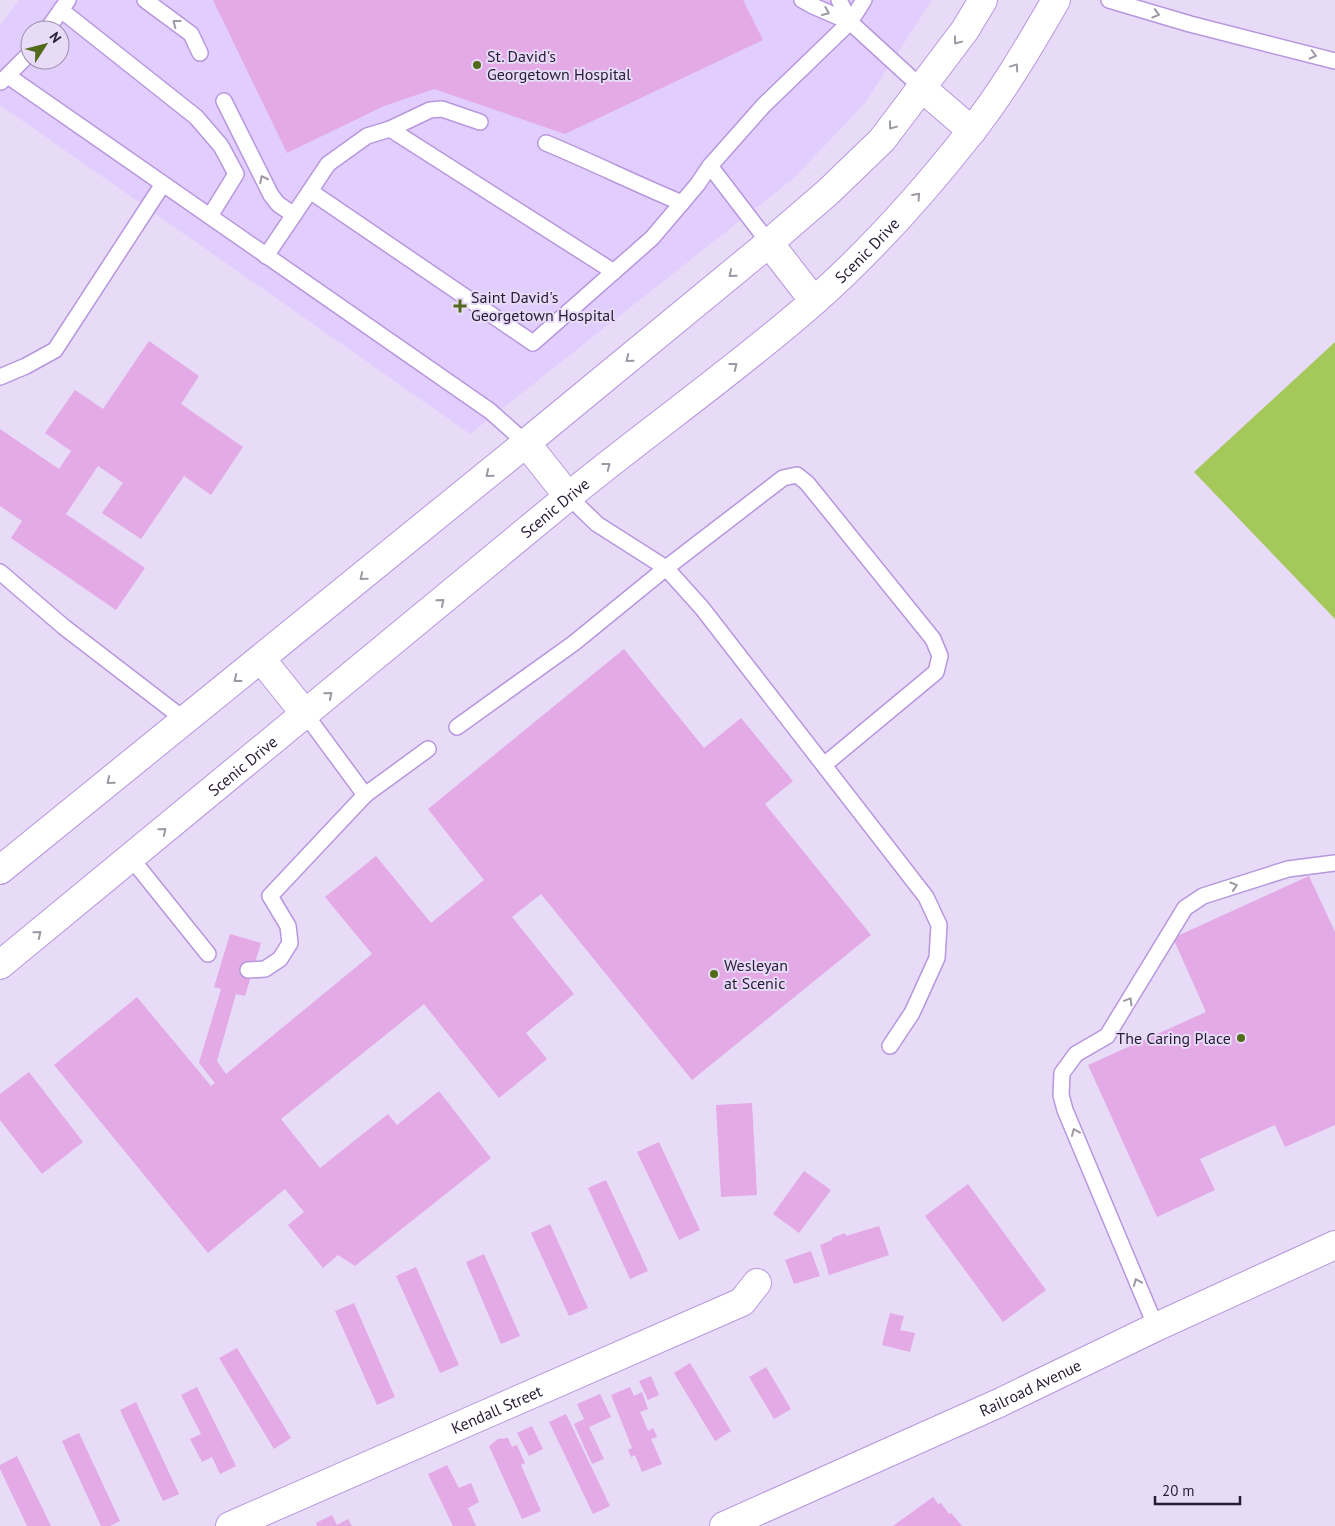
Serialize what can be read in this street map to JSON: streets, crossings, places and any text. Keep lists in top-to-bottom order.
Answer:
{
  "streets": {
    "street": ["Scenic Drive", "Railroad Avenue", "Kendall Street"]
  },
  "places": {
    "other": ["St. David's Georgetown Hospital", "Wesleyan at Scenic", "The Caring Place"],
    "health": ["Saint David's Georgetown Hospital"]
  },
  "scale_bar": "20 m",
  "north": "top right"
}
